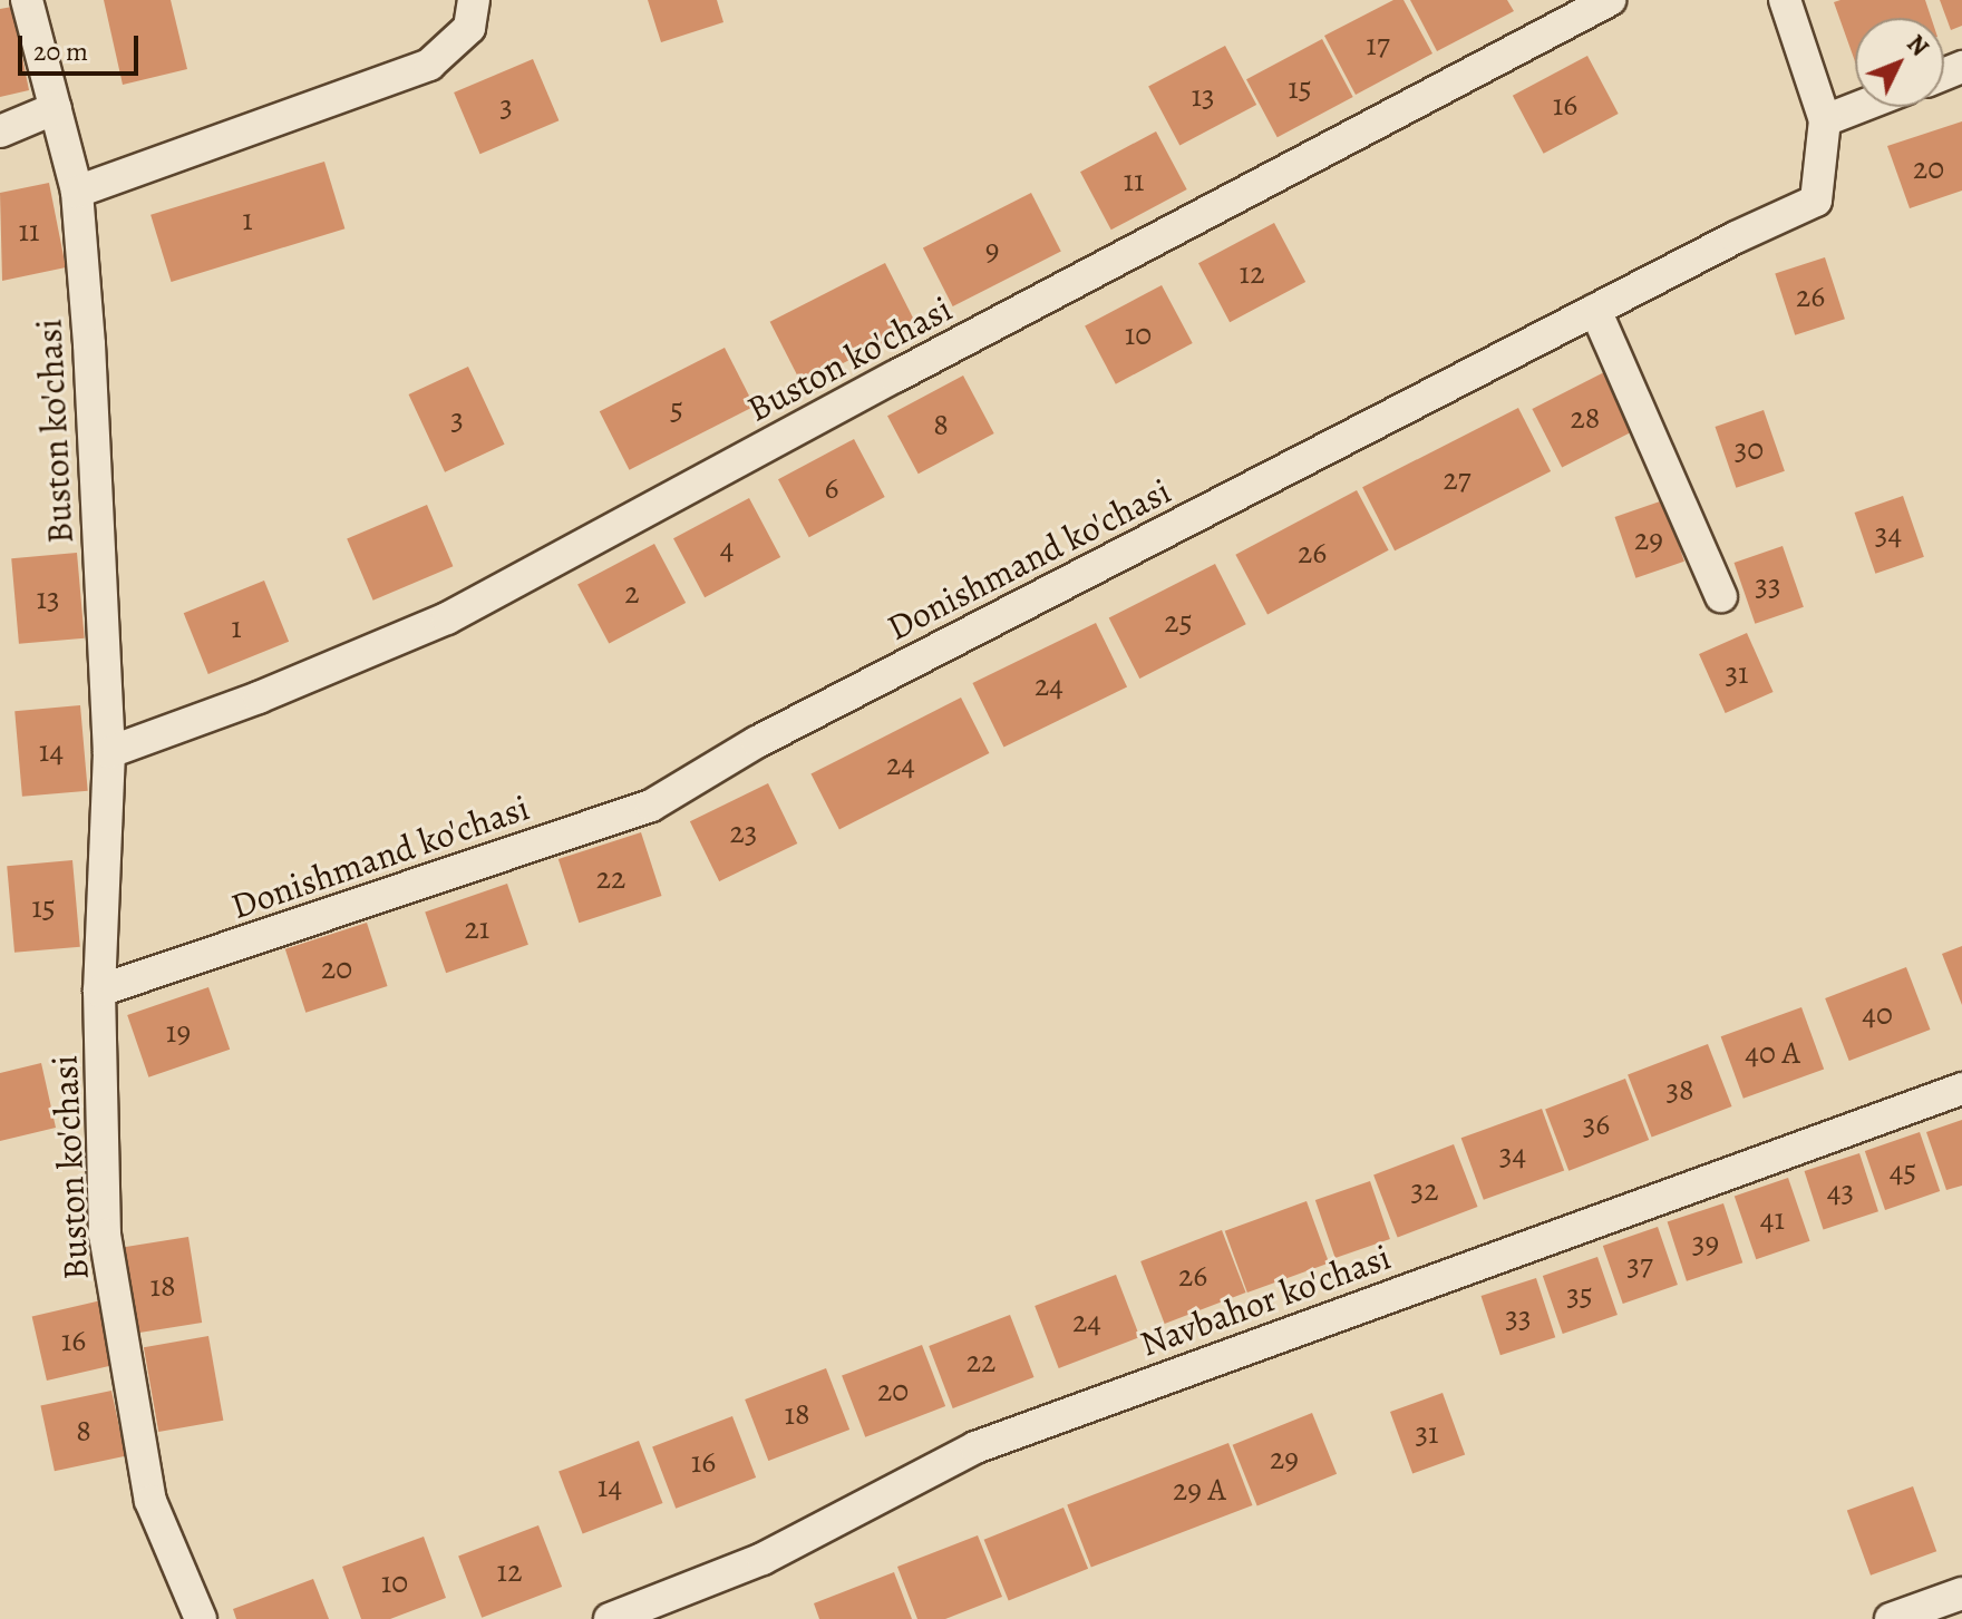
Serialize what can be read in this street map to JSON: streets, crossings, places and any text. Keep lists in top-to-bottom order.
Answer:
{
  "streets": {
    "street": ["Buston ko'chasi", "Donishmand ko'chasi", "Navbahor ko'chasi"]
  },
  "crossings": [
    ["Buston ko'chasi", "Donishmand ko'chasi"]
  ],
  "house_numbers": [
    "17",
    "15",
    "13",
    "16",
    "3",
    "20",
    "11",
    "1",
    "11",
    "9",
    "12",
    "26",
    "10",
    "5",
    "28",
    "3",
    "8",
    "30",
    "27",
    "6",
    "34",
    "29",
    "4",
    "26",
    "33",
    "2",
    "13",
    "25",
    "1",
    "31",
    "24",
    "14",
    "24",
    "23",
    "22",
    "15",
    "21",
    "20",
    "40",
    "19",
    "40 А",
    "38",
    "36",
    "34",
    "45",
    "32",
    "43",
    "41",
    "39",
    "37",
    "26",
    "18",
    "35",
    "33",
    "24",
    "16",
    "22",
    "20",
    "18",
    "8",
    "31",
    "29",
    "16",
    "14",
    "29 А",
    "12",
    "10"
  ],
  "scale_bar": "20 m",
  "north": "top right"
}
